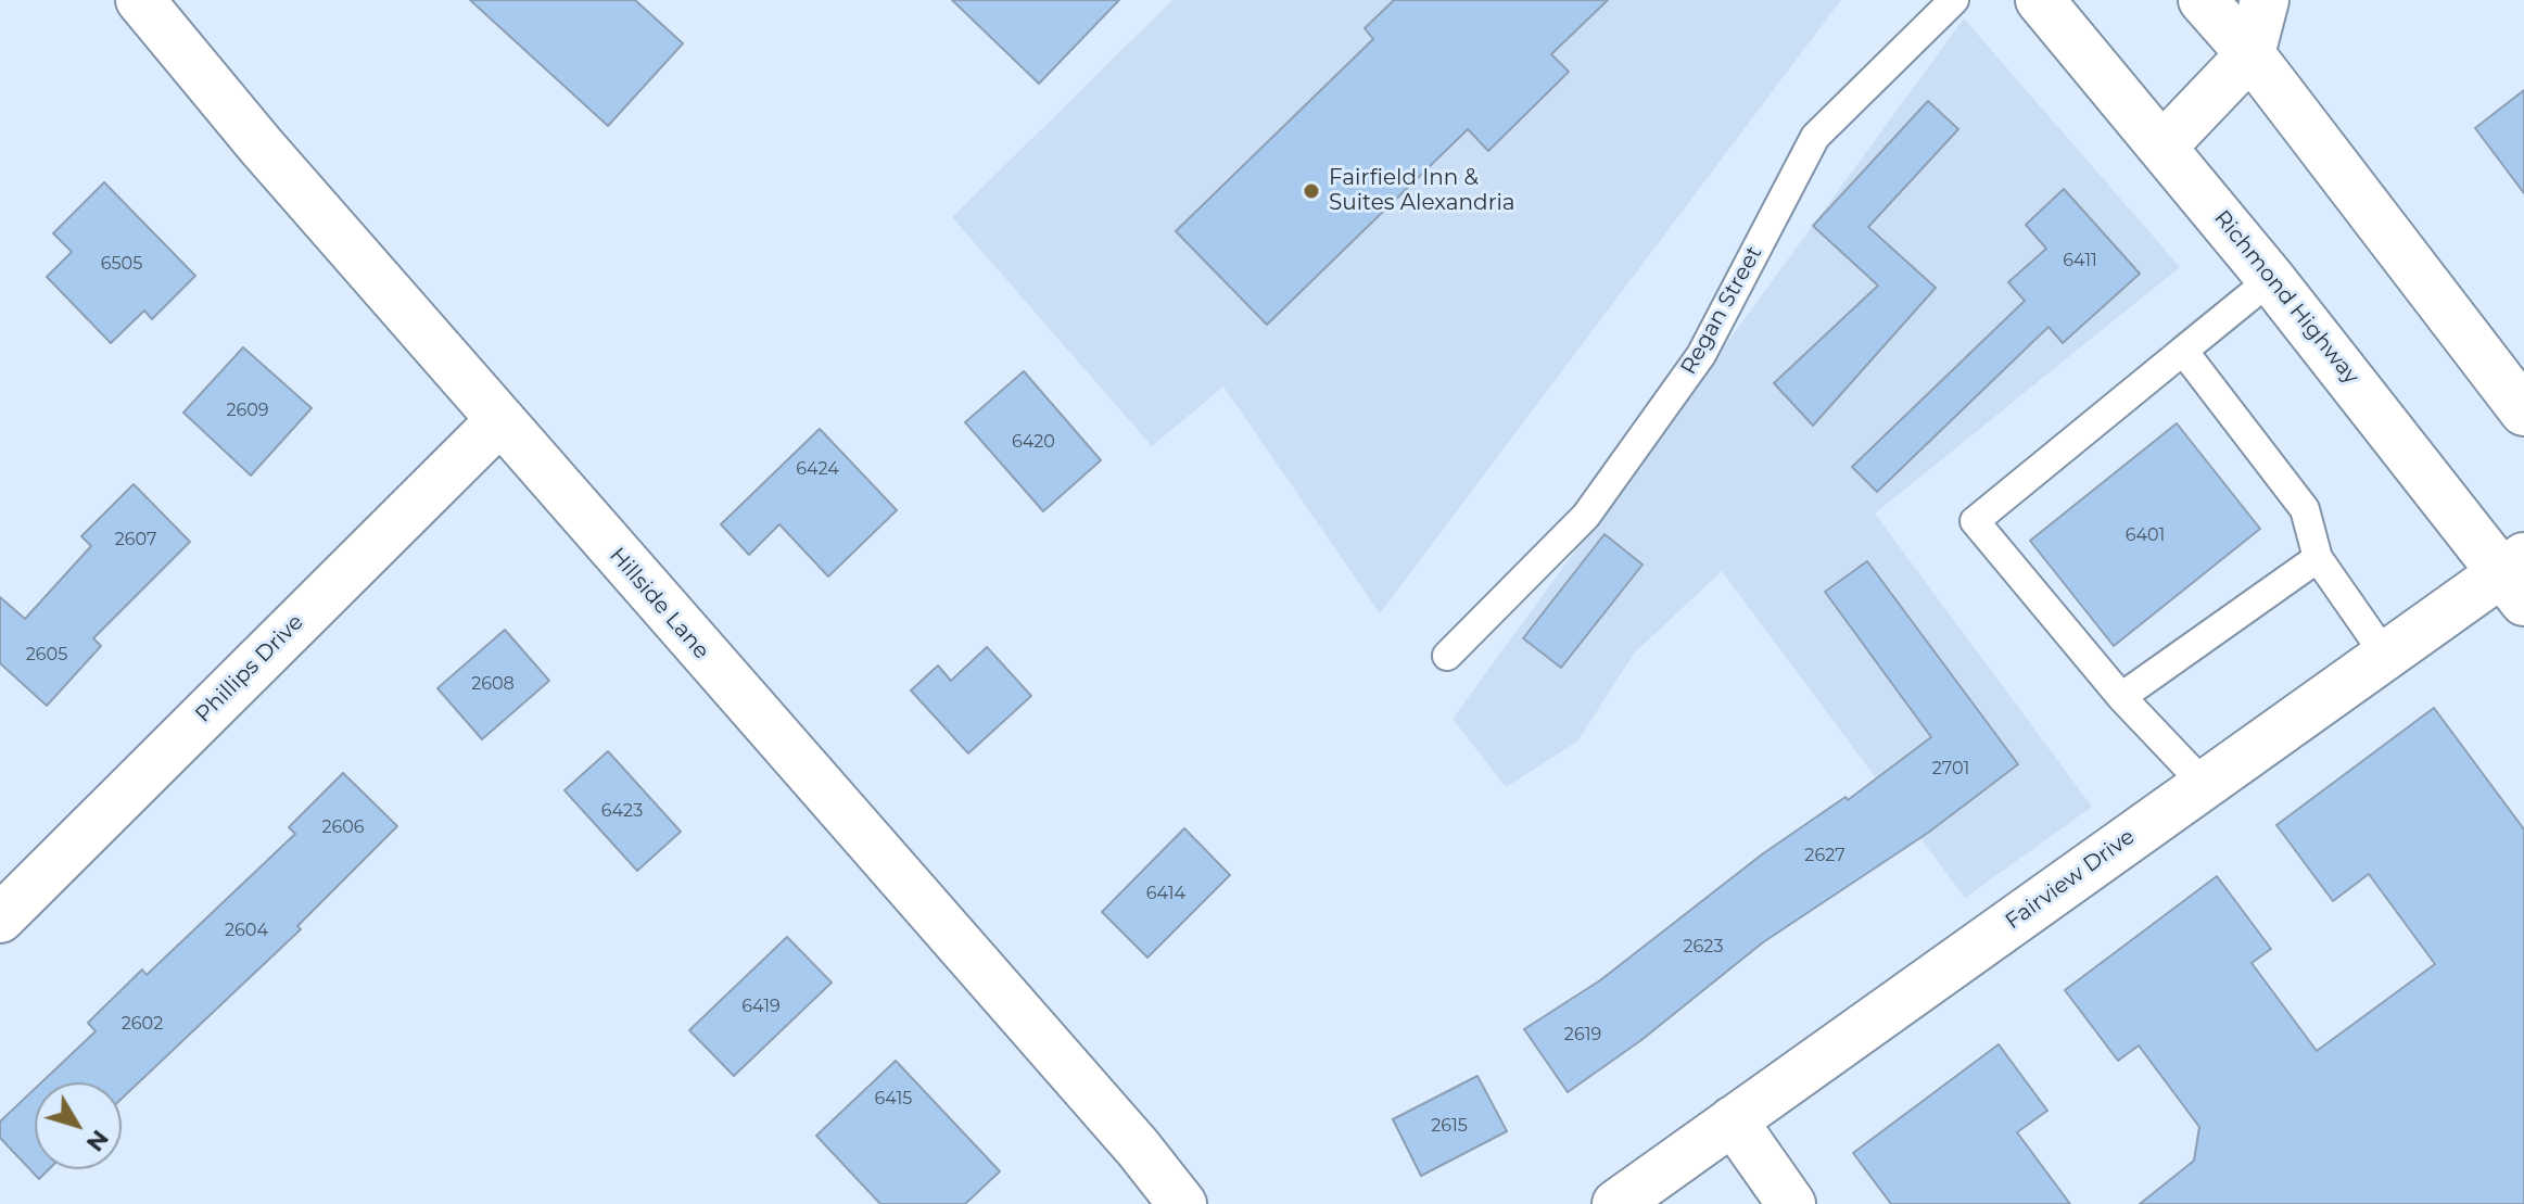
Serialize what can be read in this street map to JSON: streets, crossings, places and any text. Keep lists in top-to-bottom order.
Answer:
{
  "streets": {
    "main road": [
      "Richmond Highway",
      "Hillside Lane",
      "Phillips Drive",
      "Fairview Drive"
    ],
    "lane": ["Regan Street"]
  },
  "crossings": [
    ["Richmond Highway", "Fairview Drive"],
    ["Hillside Lane", "Phillips Drive"]
  ],
  "places": ["Fairfield Inn & Suites Alexandria"],
  "house_numbers": [
    "6411",
    "6505",
    "2609",
    "6420",
    "6424",
    "6401",
    "2607",
    "2605",
    "2608",
    "2701",
    "6423",
    "2606",
    "2627",
    "6414",
    "2604",
    "2623",
    "6419",
    "2602",
    "2619",
    "6415",
    "2615"
  ],
  "north": "bottom right"
}
